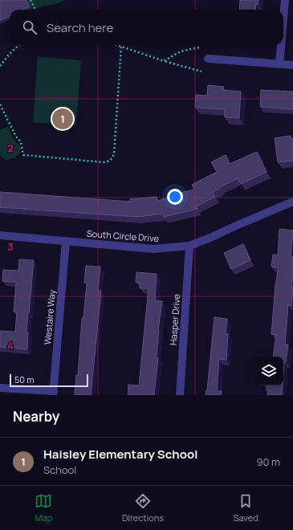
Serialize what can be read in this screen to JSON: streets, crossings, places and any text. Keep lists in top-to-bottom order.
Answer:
{
  "streets": {
    "street": ["South Circle Drive", "Westaire Way", "Hasper Drive"]
  },
  "crossings": [
    ["South Circle Drive", "Westaire Way"],
    ["South Circle Drive", "Hasper Drive"]
  ],
  "scale_bar": "50 m",
  "page": {
    "search": "Search here",
    "pins": "1",
    "scale": "50 m",
    "heading": "Nearby",
    "list": [
      {
        "mark": "1",
        "name": "Haisley Elementary School",
        "note": "School",
        "value": "90 m"
      }
    ],
    "nav": ["Map", "Directions", "Saved"]
  },
  "grid": {
    "rows": ["2", "3", "4"]
  }
}
